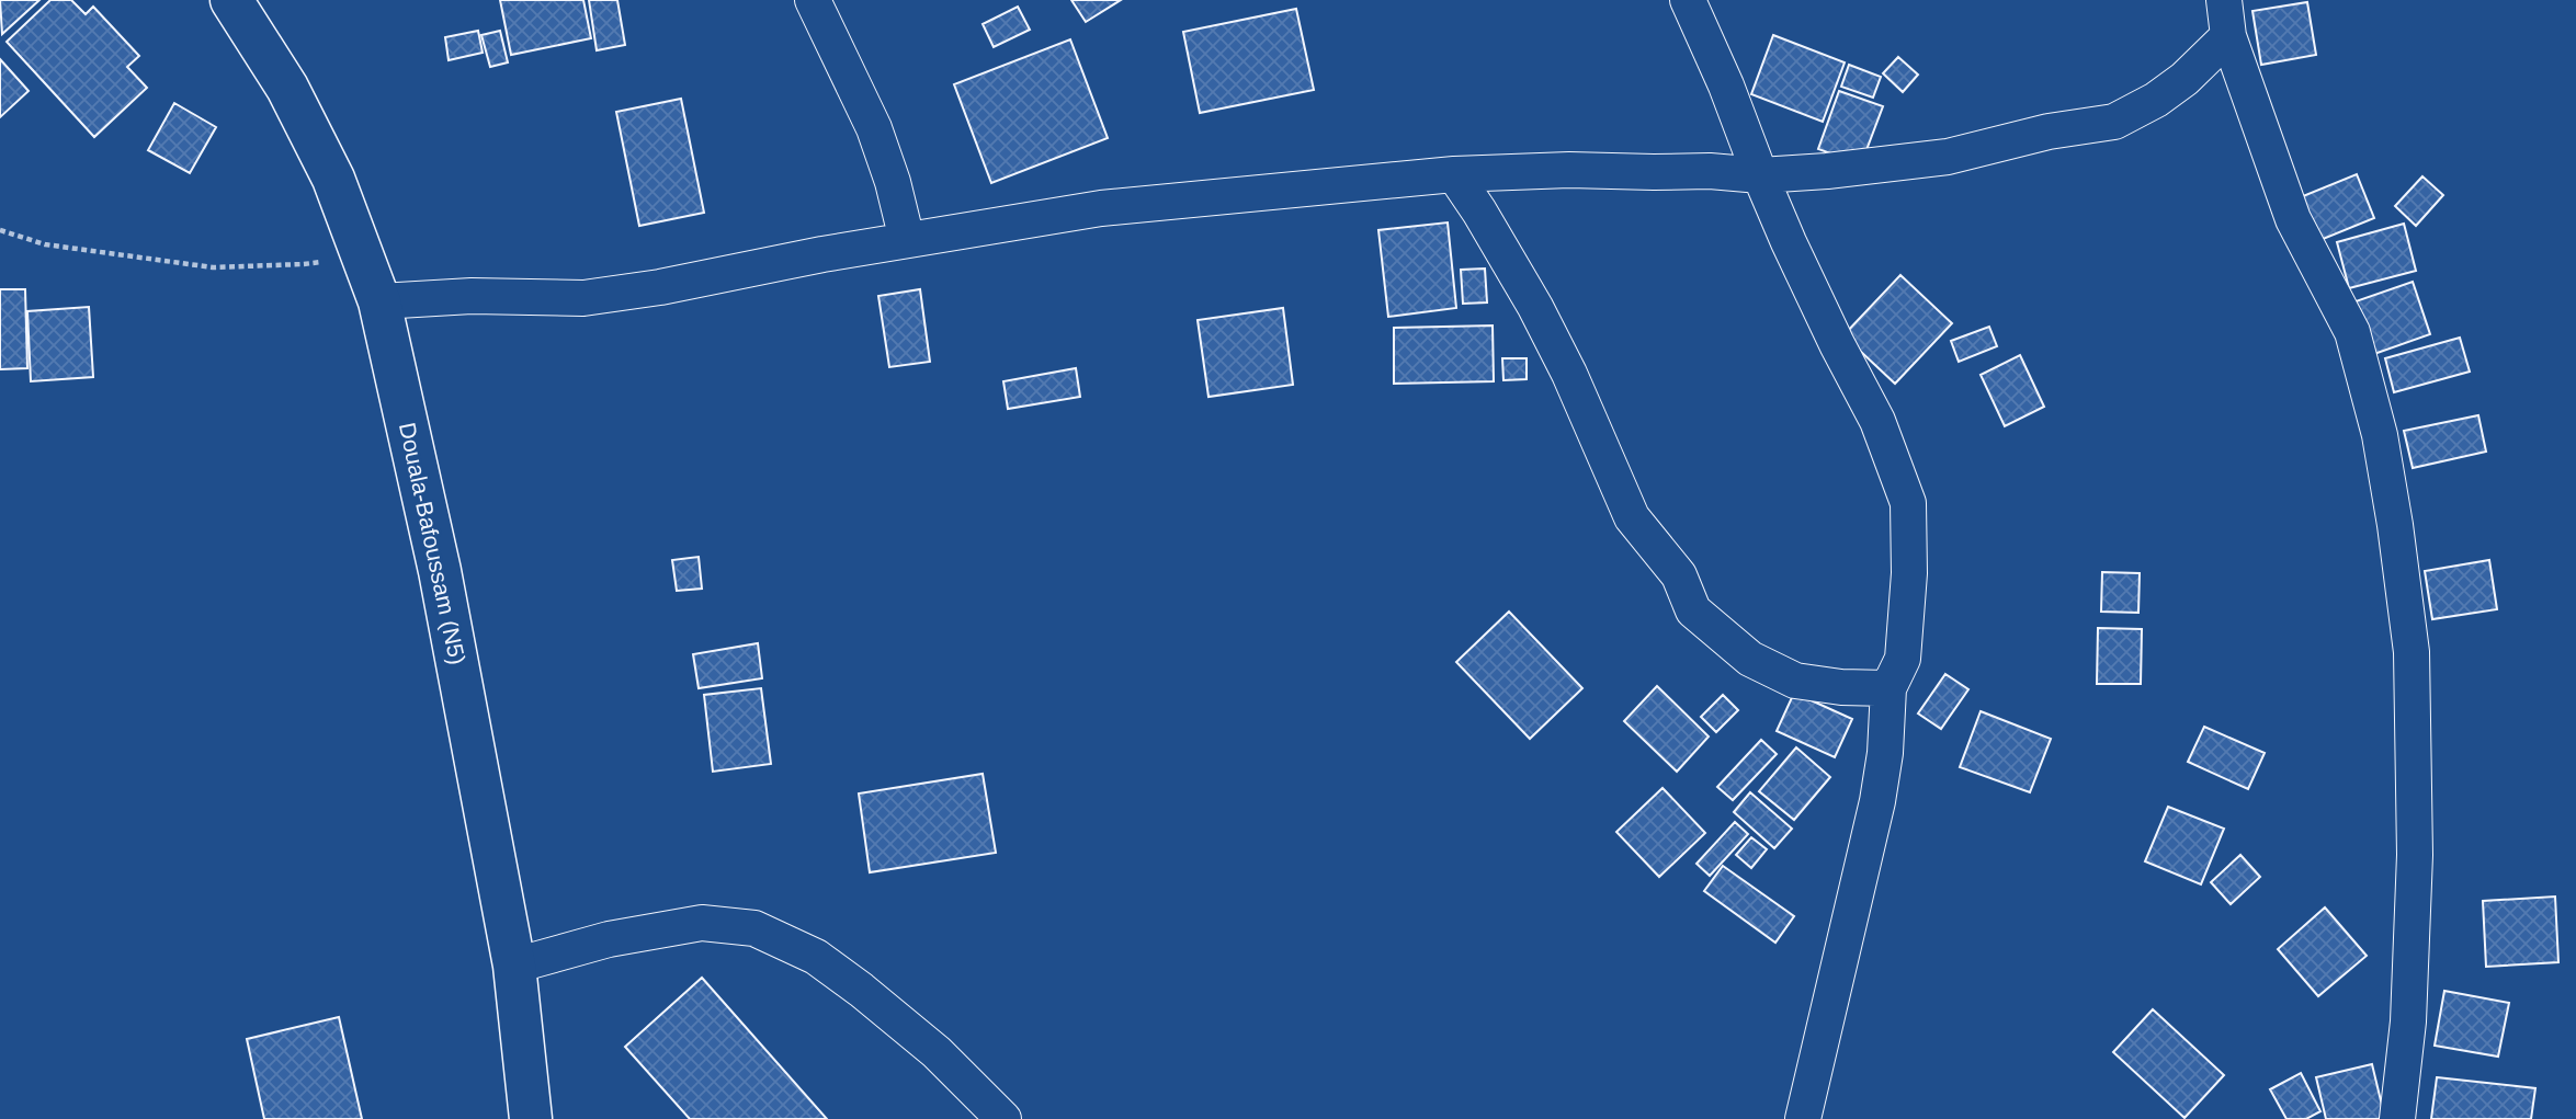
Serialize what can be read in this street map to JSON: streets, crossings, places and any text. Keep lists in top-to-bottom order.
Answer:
{
  "streets": {
    "highway": ["Douala-Bafoussam (N5)"]
  }
}
